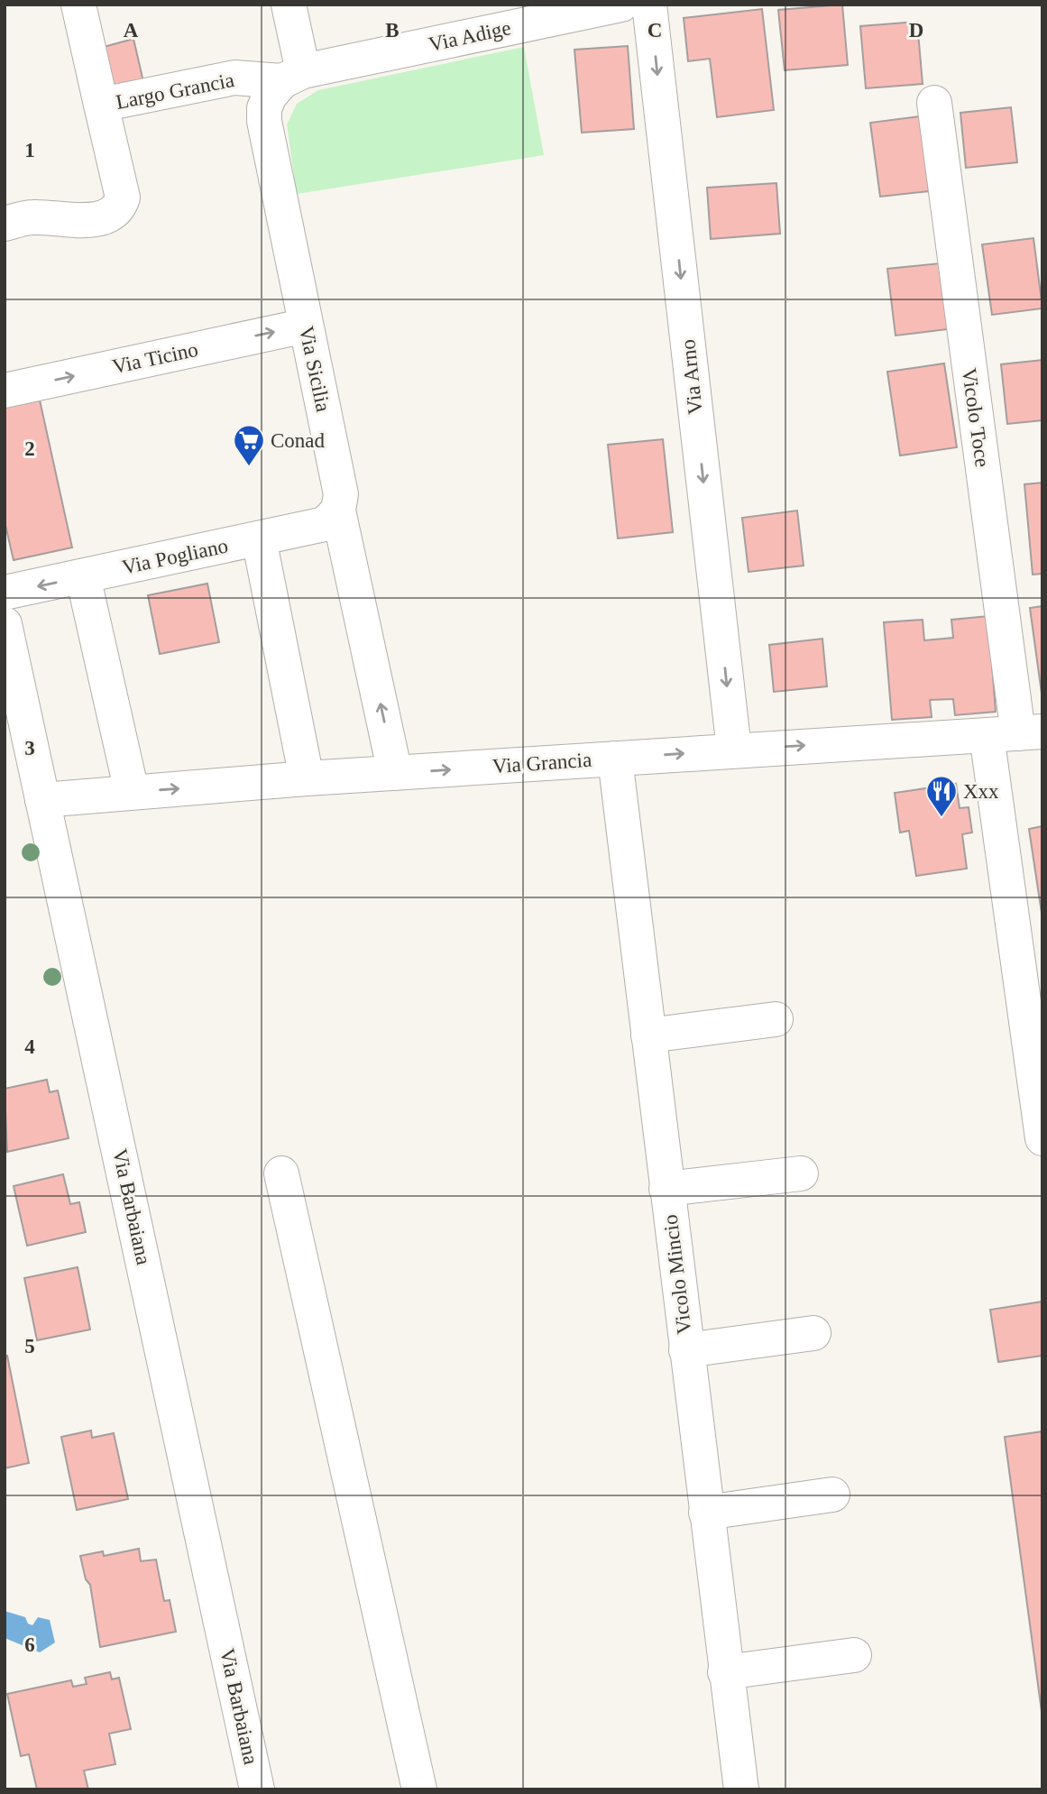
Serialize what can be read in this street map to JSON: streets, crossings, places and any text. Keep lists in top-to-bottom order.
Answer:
{
  "streets": {
    "street": [
      "Via Adige",
      "Largo Grancia",
      "Via Ticino",
      "Via Sicilia",
      "Via Arno",
      "Vicolo Toce",
      "Via Pogliano",
      "Via Grancia",
      "Via Barbaiana",
      "Vicolo Mincio"
    ]
  },
  "crossings": [
    ["Via Adige", "Largo Grancia"],
    ["Via Adige", "Via Sicilia"],
    ["Largo Grancia", "Via Sicilia"],
    ["Via Ticino", "Via Sicilia"],
    ["Via Sicilia", "Via Pogliano"],
    ["Via Sicilia", "Via Grancia"],
    ["Via Arno", "Via Grancia"],
    ["Vicolo Toce", "Via Grancia"],
    ["Via Grancia", "Via Barbaiana"],
    ["Via Grancia", "Vicolo Mincio"]
  ],
  "one_way": ["Via Ticino", "Via Arno", "Via Grancia"],
  "places": {
    "supermarket": ["Conad"],
    "restaurant": ["Xxx"]
  },
  "grid": {
    "columns": [
      "A",
      "B",
      "C",
      "D"
    ],
    "rows": [
      "1",
      "2",
      "3",
      "4",
      "5",
      "6"
    ]
  }
}
